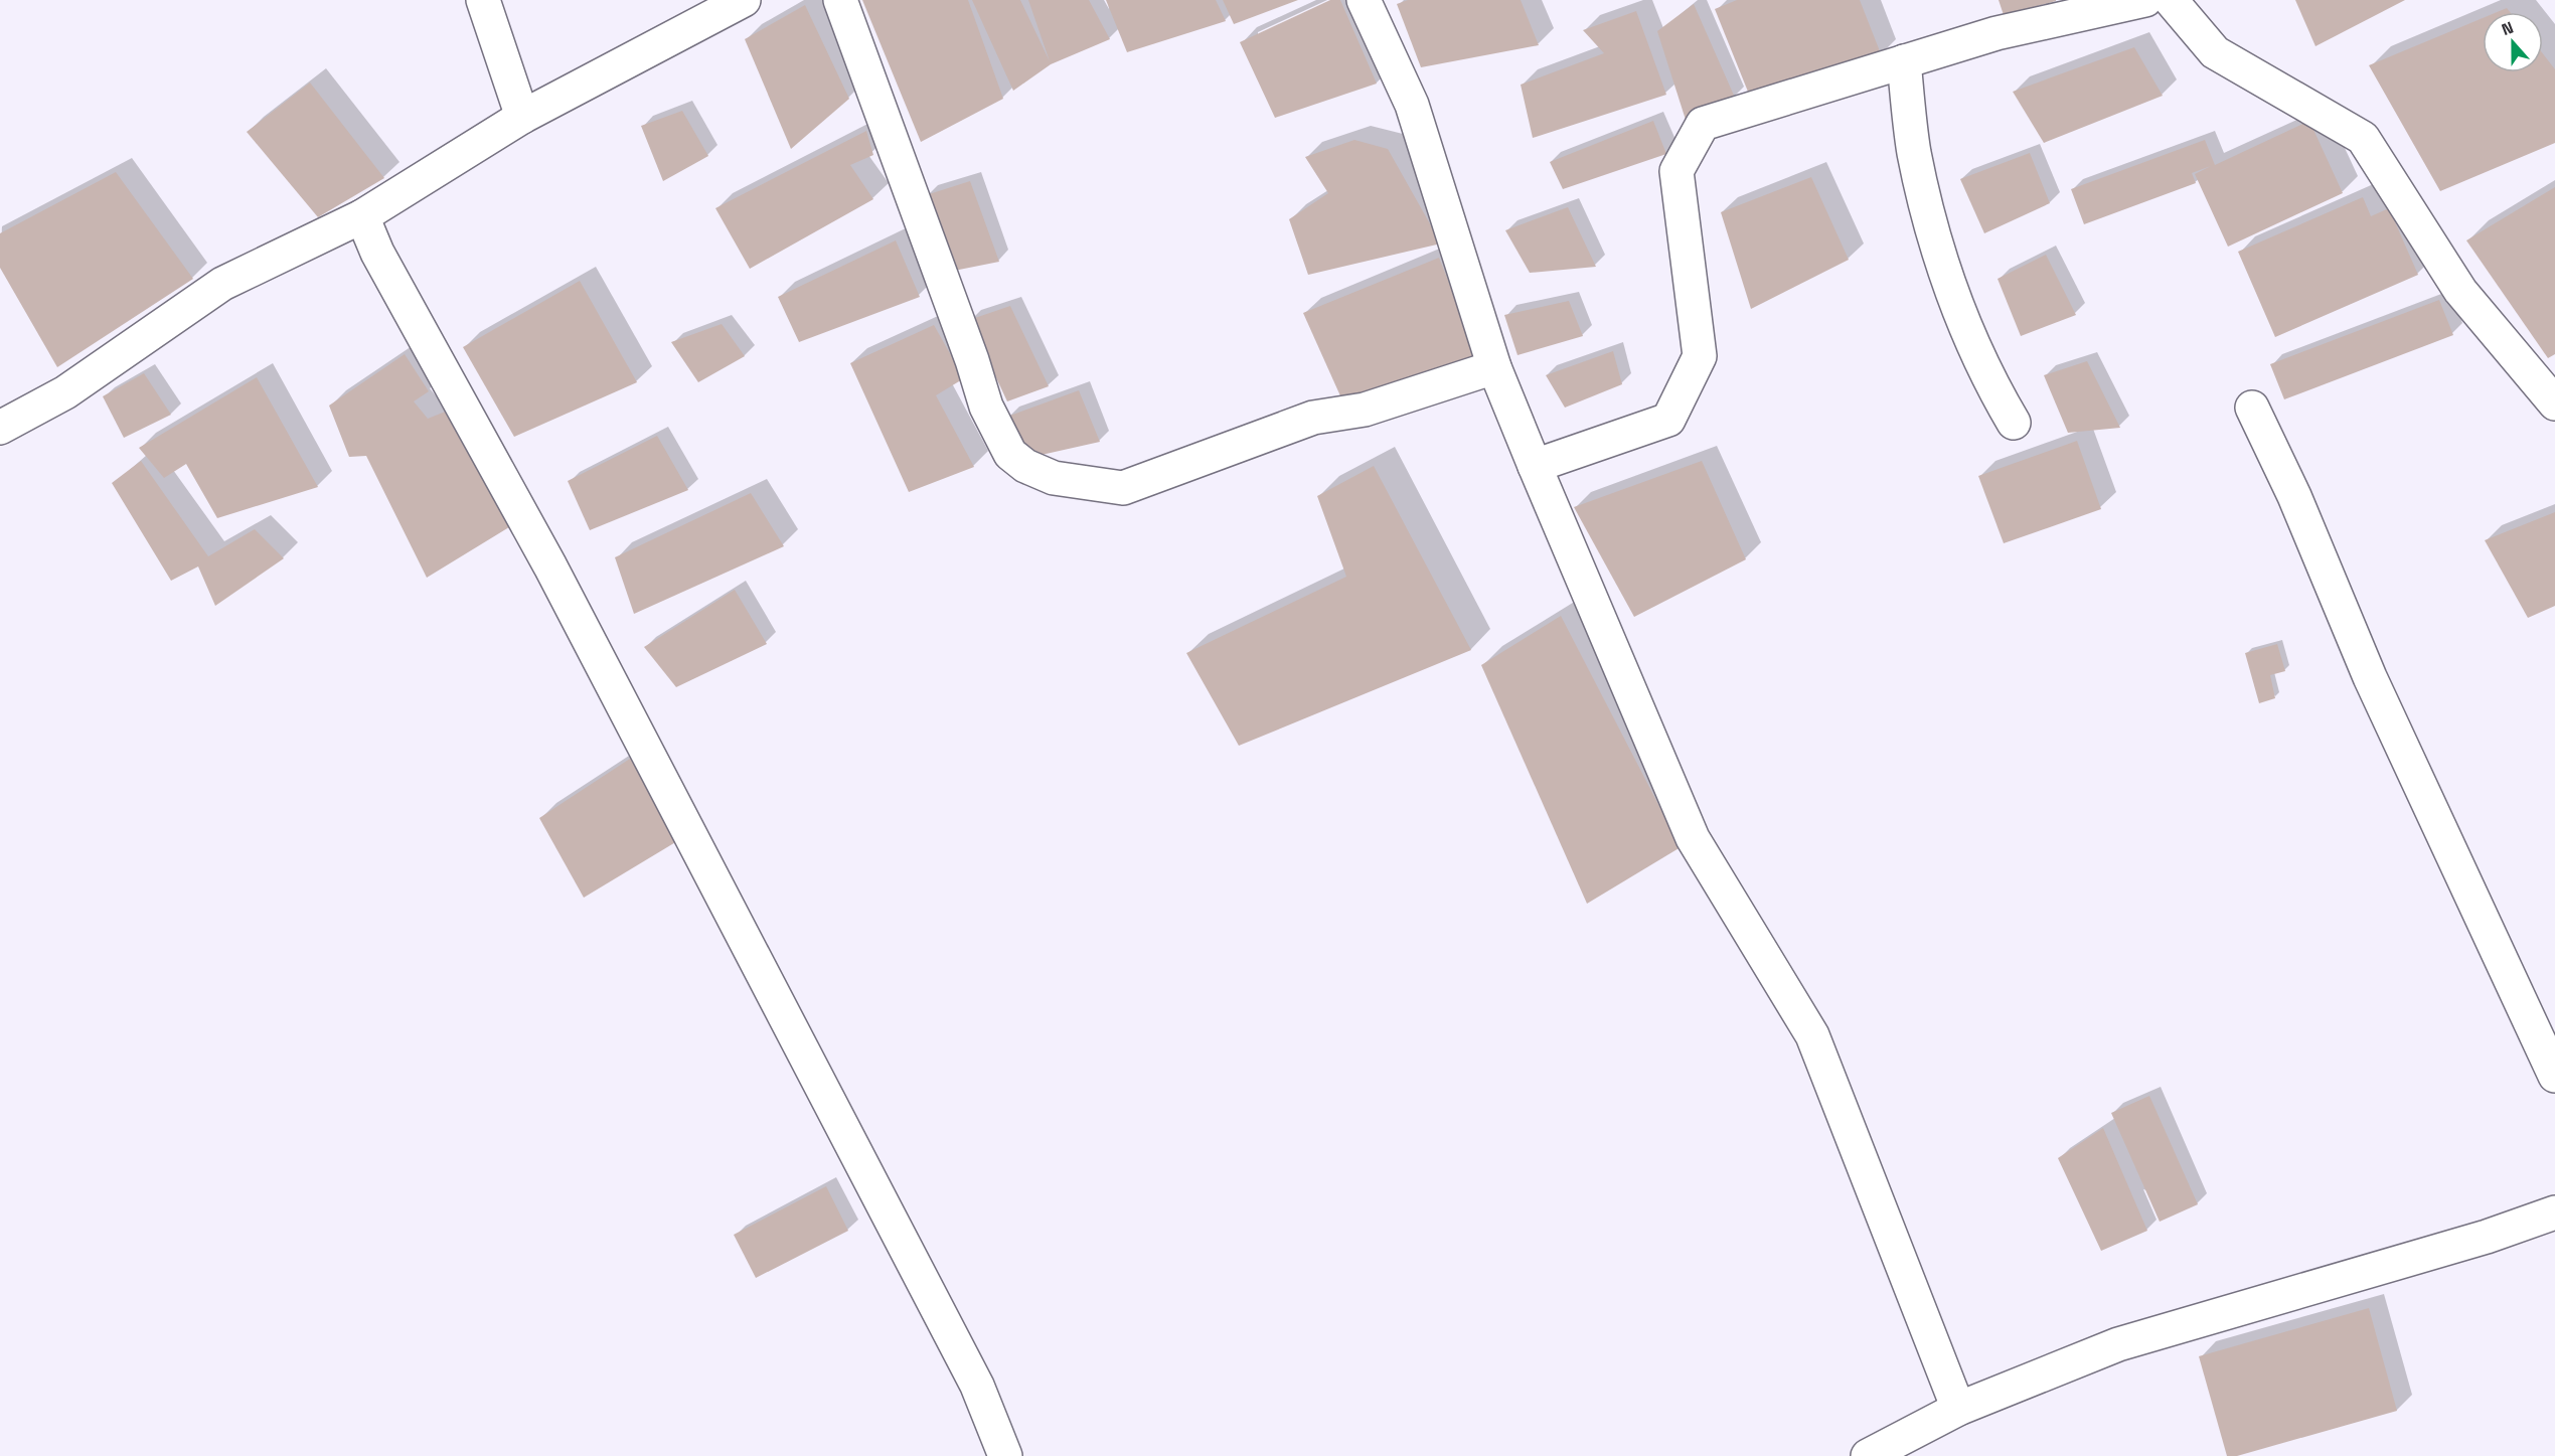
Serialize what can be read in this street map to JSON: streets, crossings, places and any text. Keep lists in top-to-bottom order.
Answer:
{
  "north": "top"
}
